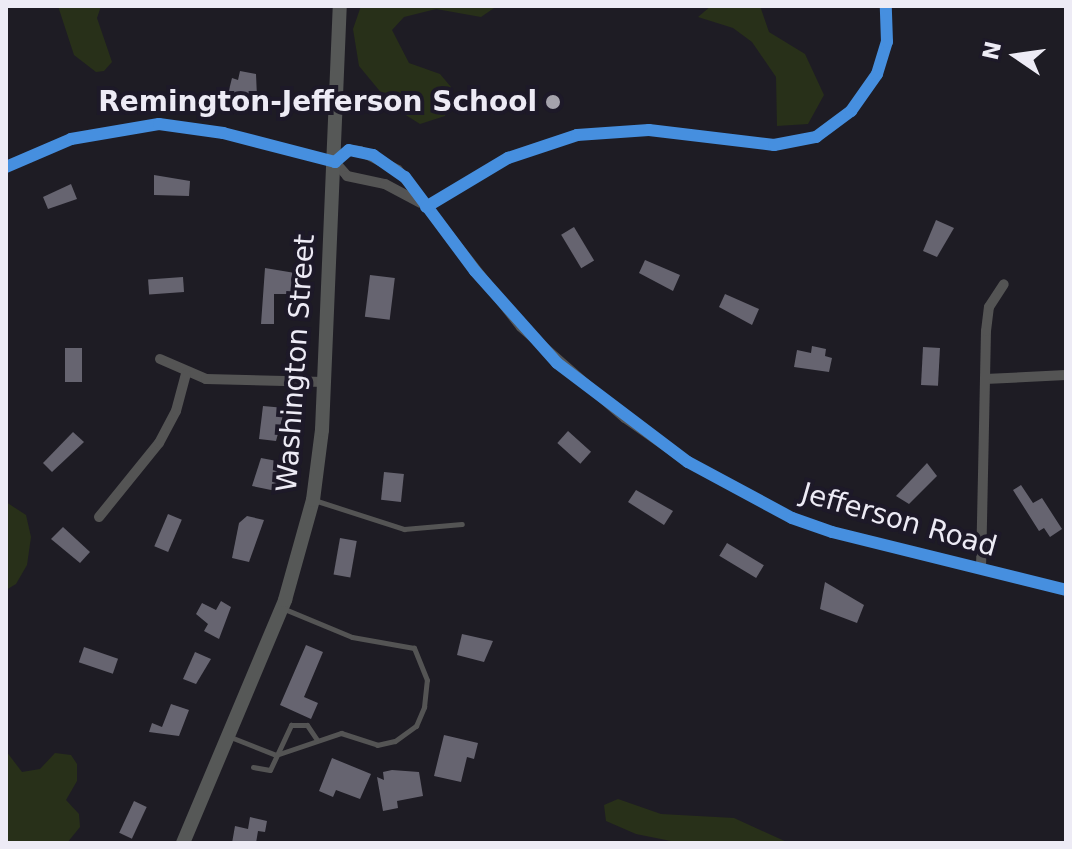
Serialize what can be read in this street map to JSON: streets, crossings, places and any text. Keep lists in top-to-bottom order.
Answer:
{
  "streets": {
    "main road": ["Washington Street"],
    "street": ["Jefferson Road"]
  },
  "crossings": [
    ["Washington Street", "Jefferson Road"]
  ],
  "places": ["Remington-Jefferson School"],
  "north": "left"
}
